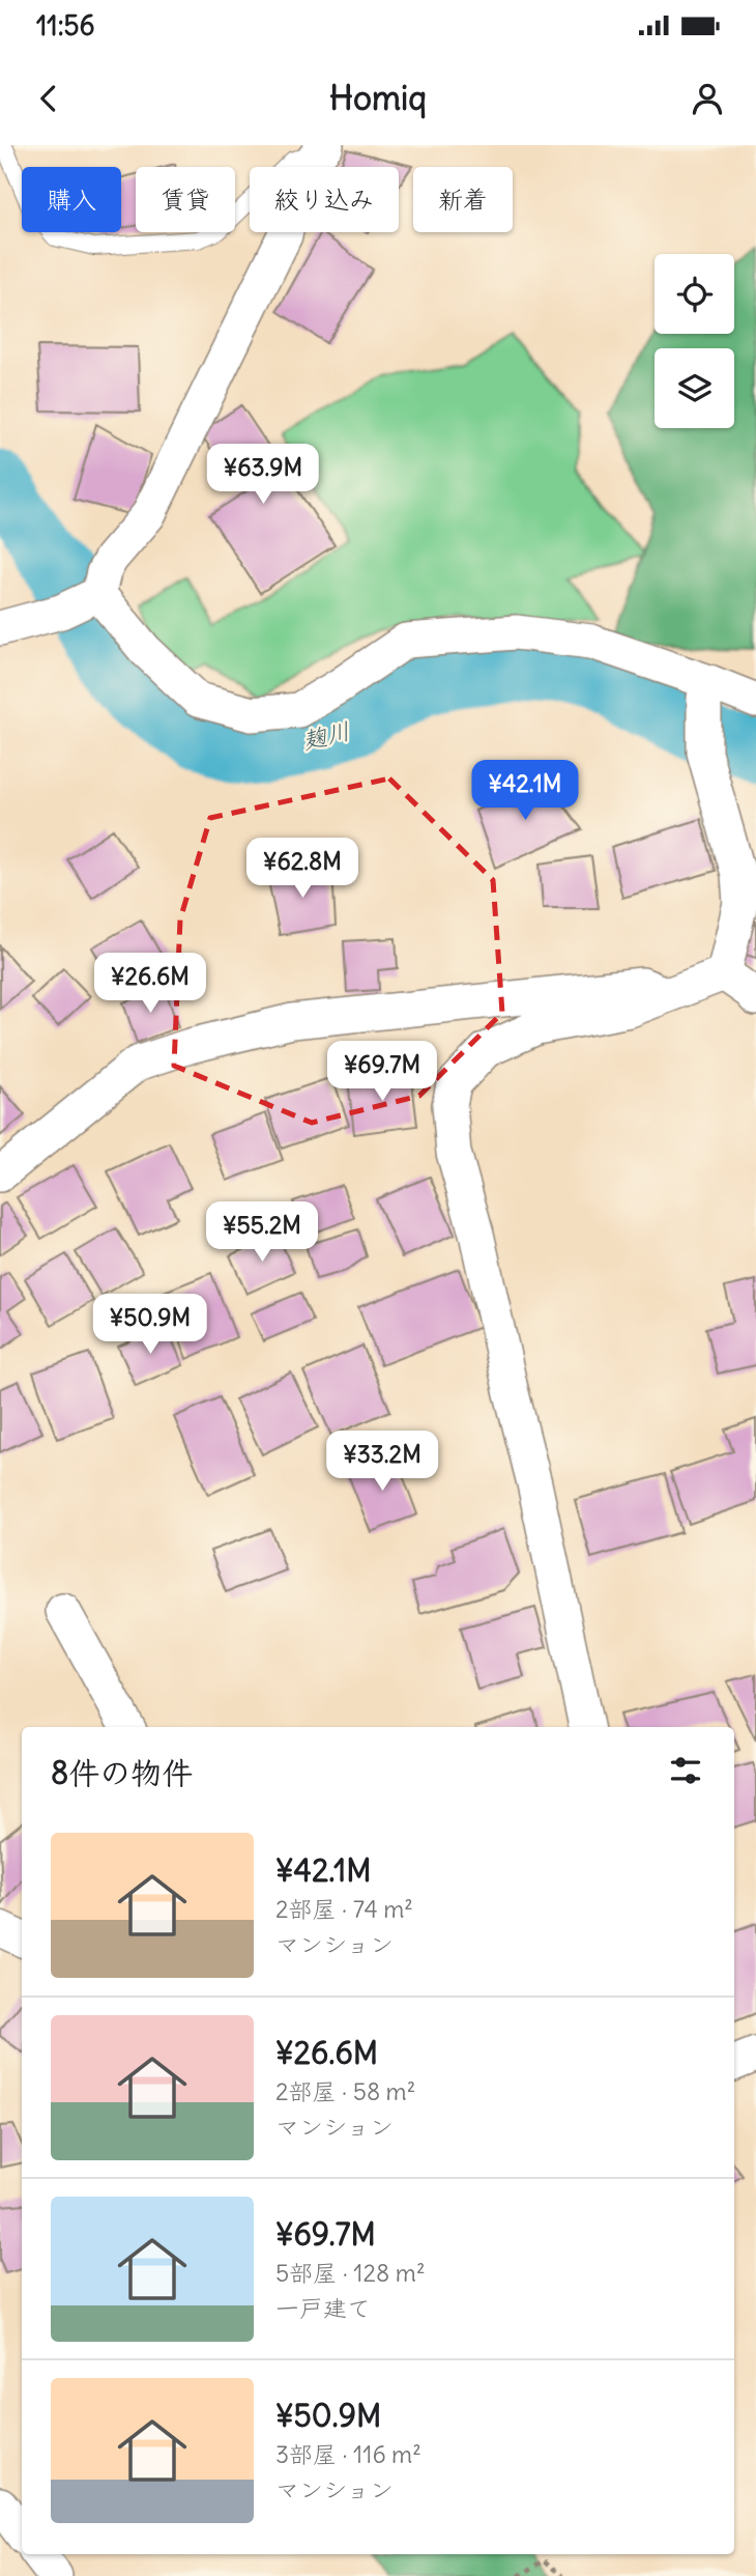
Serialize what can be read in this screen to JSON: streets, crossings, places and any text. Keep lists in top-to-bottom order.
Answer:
{
  "water": ["麹川"],
  "page": {
    "status": "11:56",
    "header": "Homiq",
    "chip": [
      "購入",
      "賃貸",
      "絞り込み",
      "新着"
    ],
    "price": [
      "¥63.9M",
      "¥42.1M",
      "¥62.8M",
      "¥26.6M",
      "¥69.7M",
      "¥55.2M",
      "¥50.9M",
      "¥33.2M"
    ],
    "heading": "8件の物件",
    "list": [
      {
        "name": "¥42.1M",
        "note": "2部屋 · 74 m² · マンション"
      },
      {
        "name": "¥26.6M",
        "note": "2部屋 · 58 m² · マンション"
      },
      {
        "name": "¥69.7M",
        "note": "5部屋 · 128 m² · 一戸建て"
      },
      {
        "name": "¥50.9M",
        "note": "3部屋 · 116 m² · マンション"
      }
    ]
  }
}
